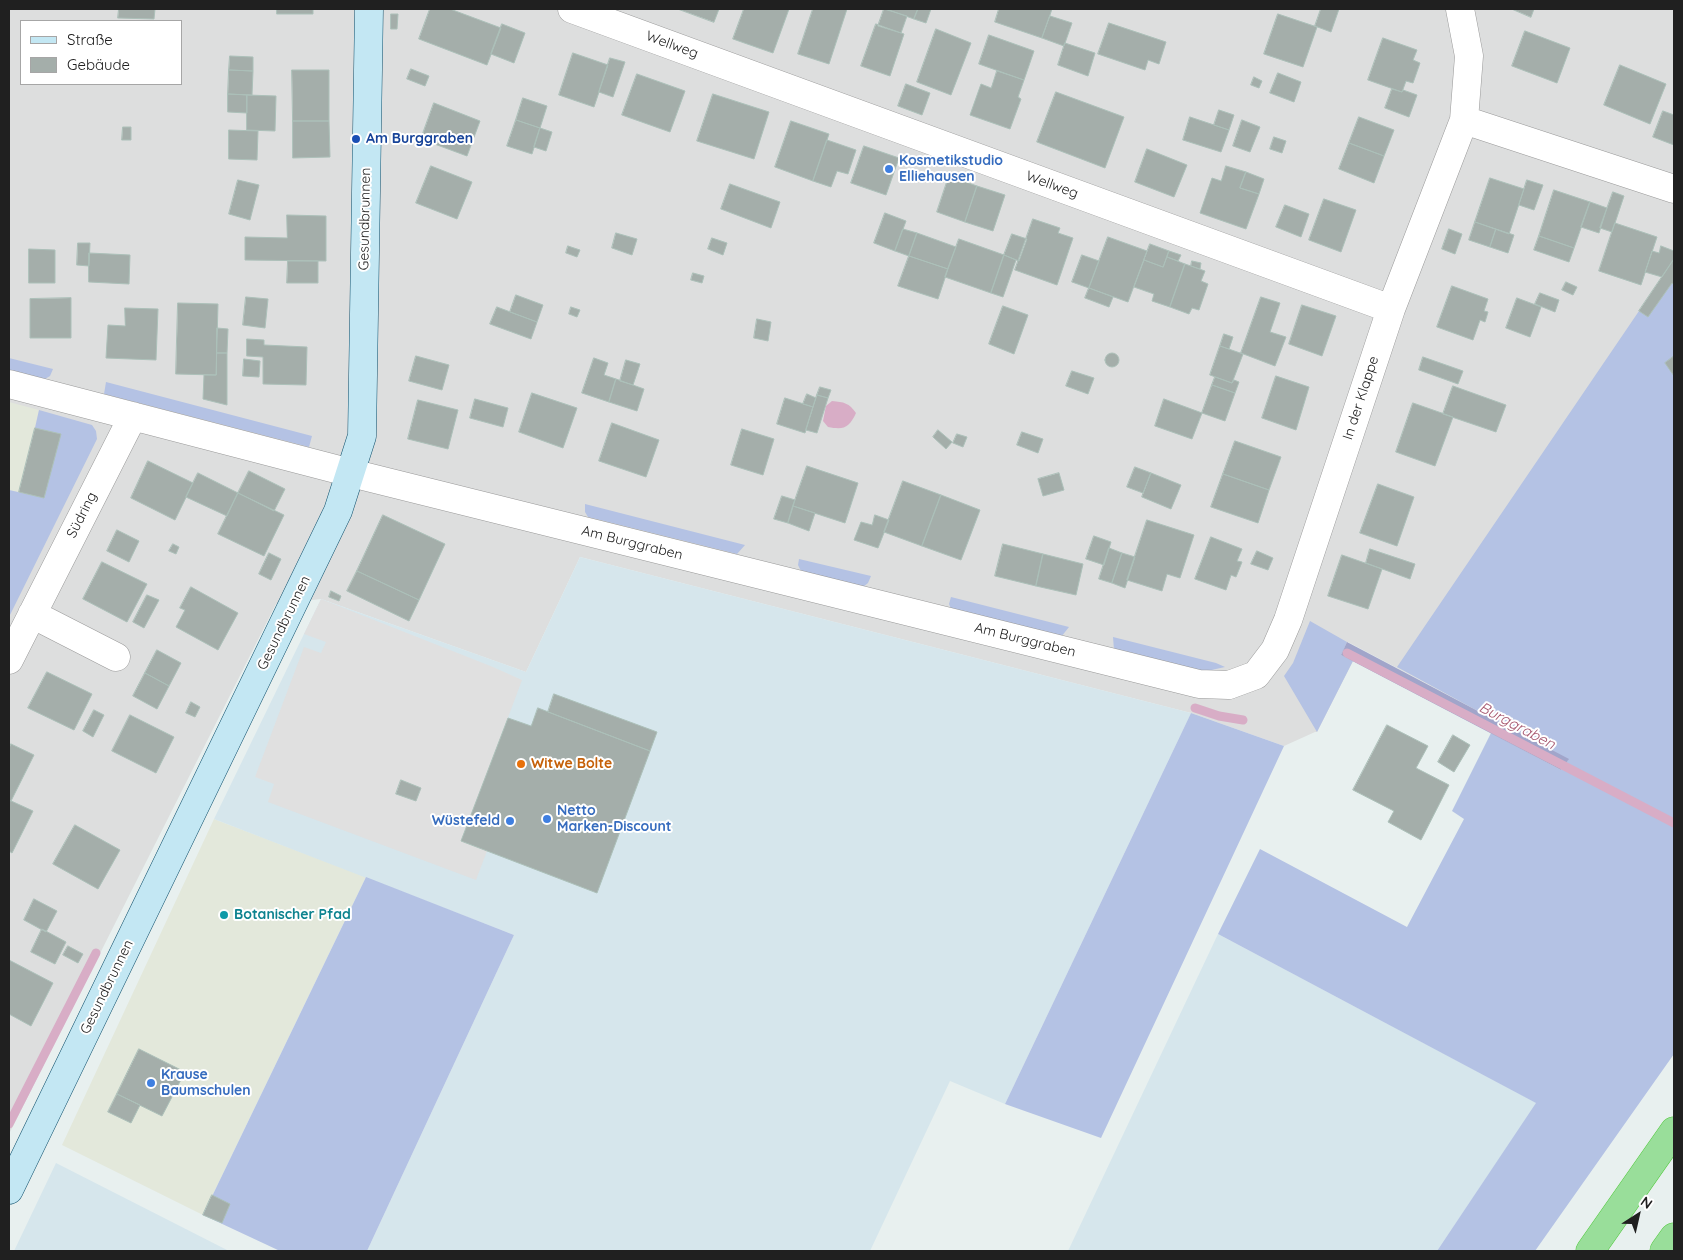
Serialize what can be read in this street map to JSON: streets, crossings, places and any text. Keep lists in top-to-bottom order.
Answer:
{
  "streets": {
    "street": [
      "Wellweg",
      "Gesundbrunnen",
      "In der Klappe",
      "Südring",
      "Am Burggraben"
    ]
  },
  "crossings": [
    ["Wellweg", "In der Klappe"],
    ["Gesundbrunnen", "Am Burggraben"],
    ["In der Klappe", "Am Burggraben"],
    ["Südring", "Am Burggraben"]
  ],
  "water": ["Burggraben"],
  "places": [
    "Am Burggraben",
    "Kosmetikstudio Elliehausen",
    "Witwe Bolte",
    "Netto Marken-Discount",
    "Wüstefeld",
    "Botanischer Pfad",
    "Krause Baumschulen"
  ],
  "legend": ["Straße", "Gebäude"],
  "north": "top right"
}
